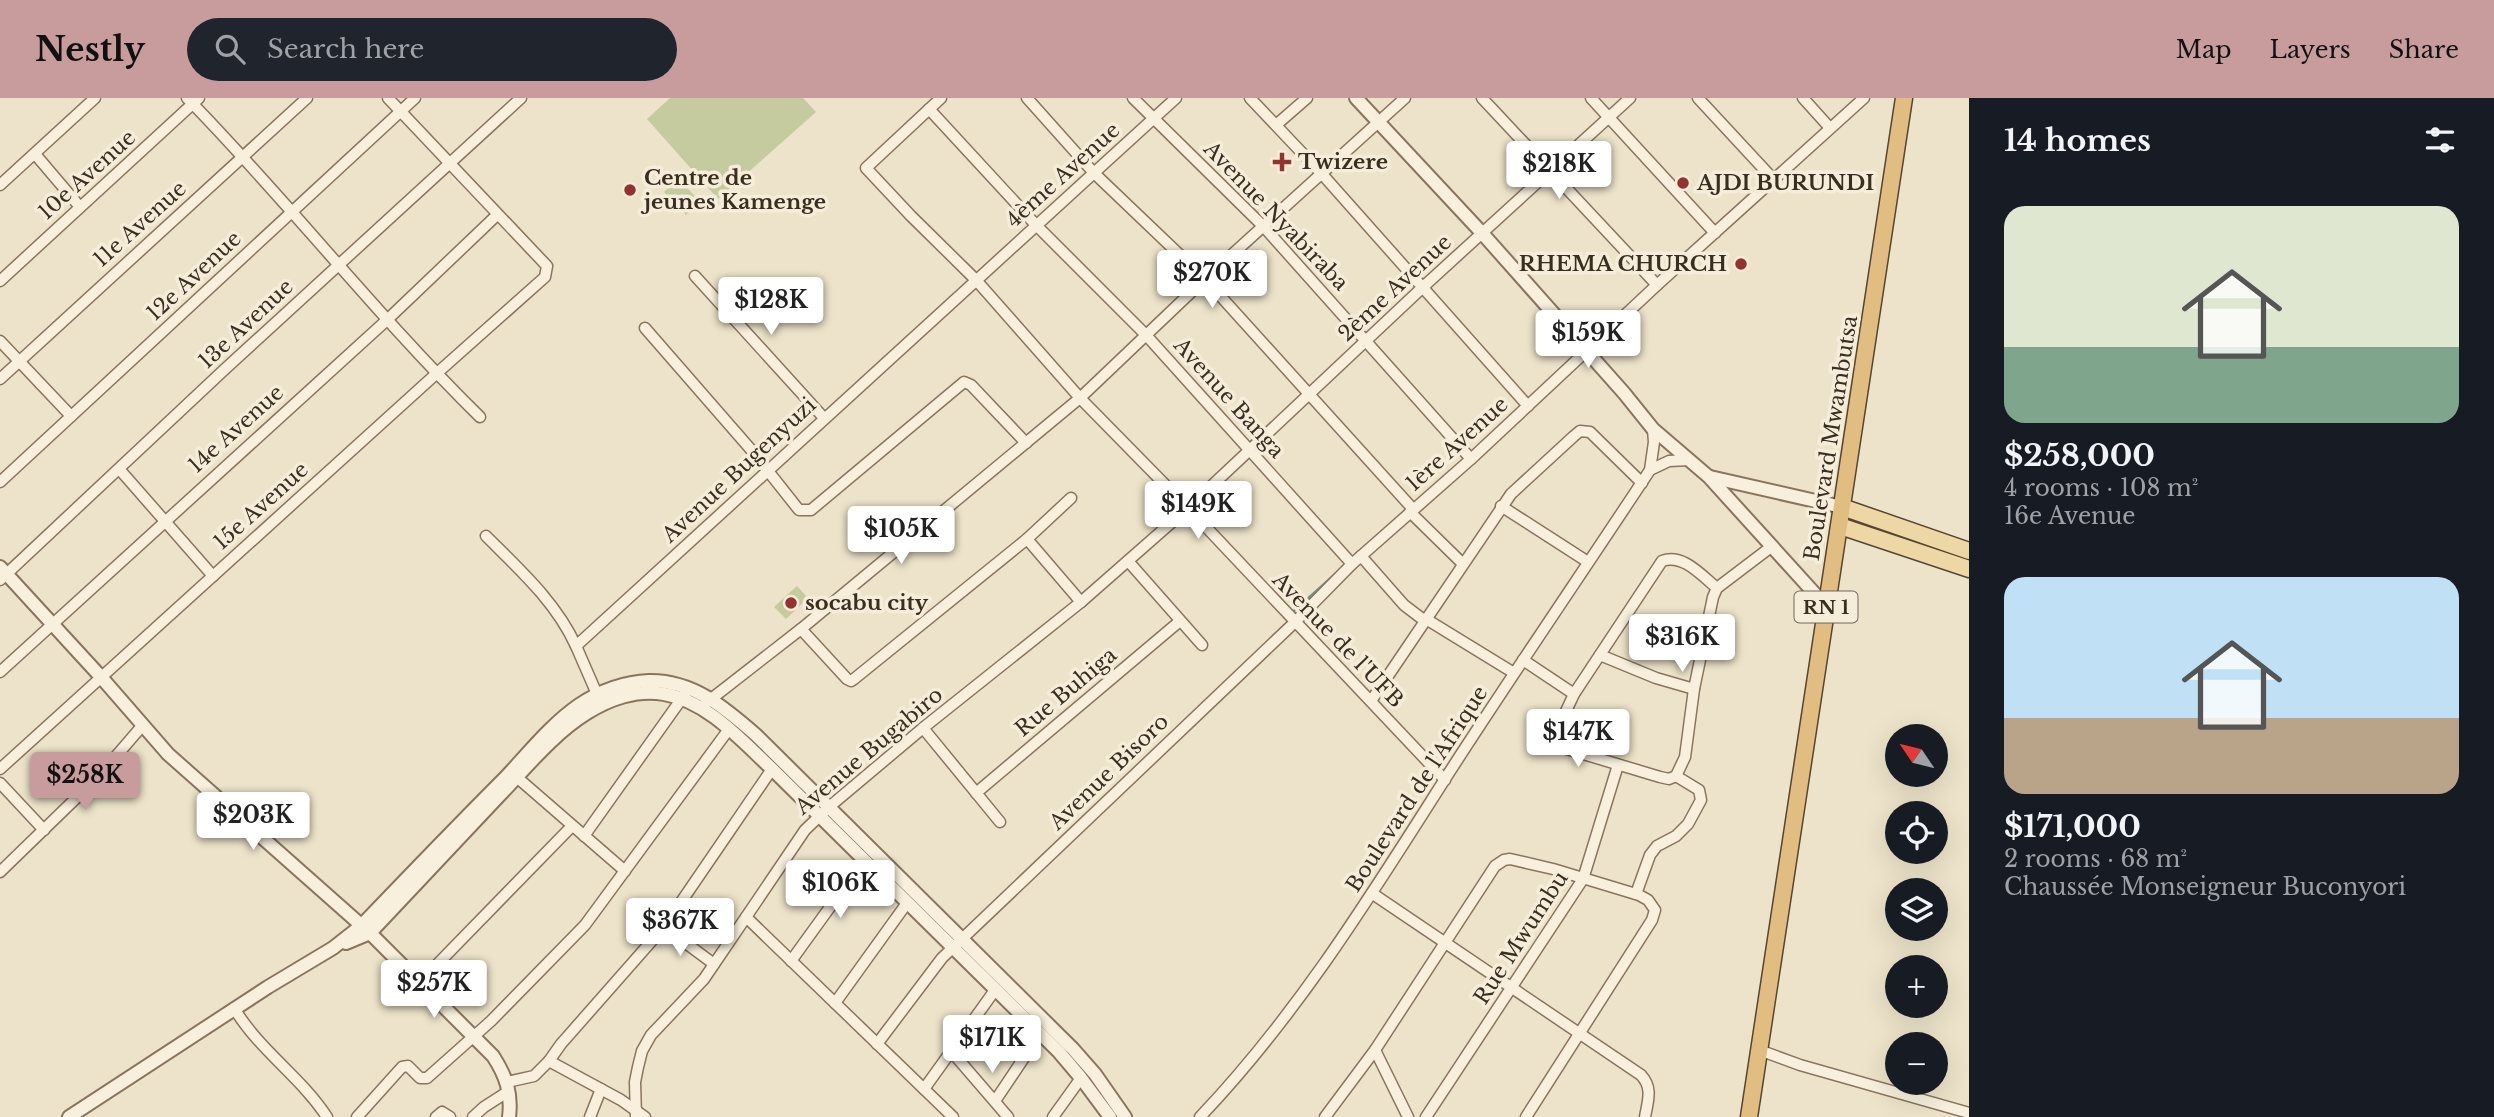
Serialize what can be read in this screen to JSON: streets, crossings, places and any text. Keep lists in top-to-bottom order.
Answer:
{
  "streets": {
    "highway": ["Boulevard Mwambutsa", "RN 1"],
    "street": [
      "10e Avenue",
      "4ème Avenue",
      "Avenue Nyabiraba",
      "11e Avenue",
      "12e Avenue",
      "2ème Avenue",
      "13e Avenue",
      "Avenue Banga",
      "14e Avenue",
      "1ère Avenue",
      "Avenue Bugenyuzi",
      "15e Avenue",
      "Avenue de l'UFB",
      "Rue Buhiga",
      "Avenue Bugabiro",
      "Avenue Bisoro",
      "Boulevard de l'Afrique",
      "Rue Mwumbu"
    ]
  },
  "crossings": [
    ["4ème Avenue", "Avenue Nyabiraba"],
    ["4ème Avenue", "Avenue Banga"],
    ["4ème Avenue", "Avenue Bugenyuzi"],
    ["4ème Avenue", "Avenue de l'UFB"],
    ["Avenue Nyabiraba", "2ème Avenue"],
    ["Avenue Nyabiraba", "1ère Avenue"],
    ["2ème Avenue", "Avenue Banga"],
    ["2ème Avenue", "Avenue de l'UFB"],
    ["2ème Avenue", "Avenue Bugabiro"],
    ["Avenue Banga", "1ère Avenue"],
    ["Avenue Banga", "Avenue de l'UFB"],
    ["14e Avenue", "15e Avenue"],
    ["1ère Avenue", "Avenue de l'UFB"],
    ["1ère Avenue", "Avenue Bisoro"],
    ["Avenue Bugenyuzi", "Avenue de l'UFB"],
    ["Avenue de l'UFB", "Avenue Bugabiro"],
    ["Avenue de l'UFB", "Avenue Bisoro"],
    ["Avenue de l'UFB", "Boulevard de l'Afrique"]
  ],
  "places": {
    "health": ["Twizere"],
    "other": [
      "AJDI BURUNDI",
      "Centre de jeunes Kamenge",
      "RHEMA CHURCH",
      "socabu city"
    ]
  },
  "north": "top left",
  "page": {
    "header": "Nestly",
    "search": "Search here",
    "nav": ["Map", "Layers", "Share"],
    "heading": "14 homes",
    "price": [
      "$218K",
      "$270K",
      "$128K",
      "$159K",
      "$149K",
      "$105K",
      "$316K",
      "$147K",
      "$258K",
      "$203K",
      "$106K",
      "$367K",
      "$257K",
      "$171K"
    ],
    "list": [
      {
        "name": "$258,000",
        "note": "4 rooms · 108 m² · 16e Avenue"
      },
      {
        "name": "$171,000",
        "note": "2 rooms · 68 m² · Chaussée Monseigneur Buconyori"
      }
    ],
    "map_buttons": ["+", "−"]
  }
}
